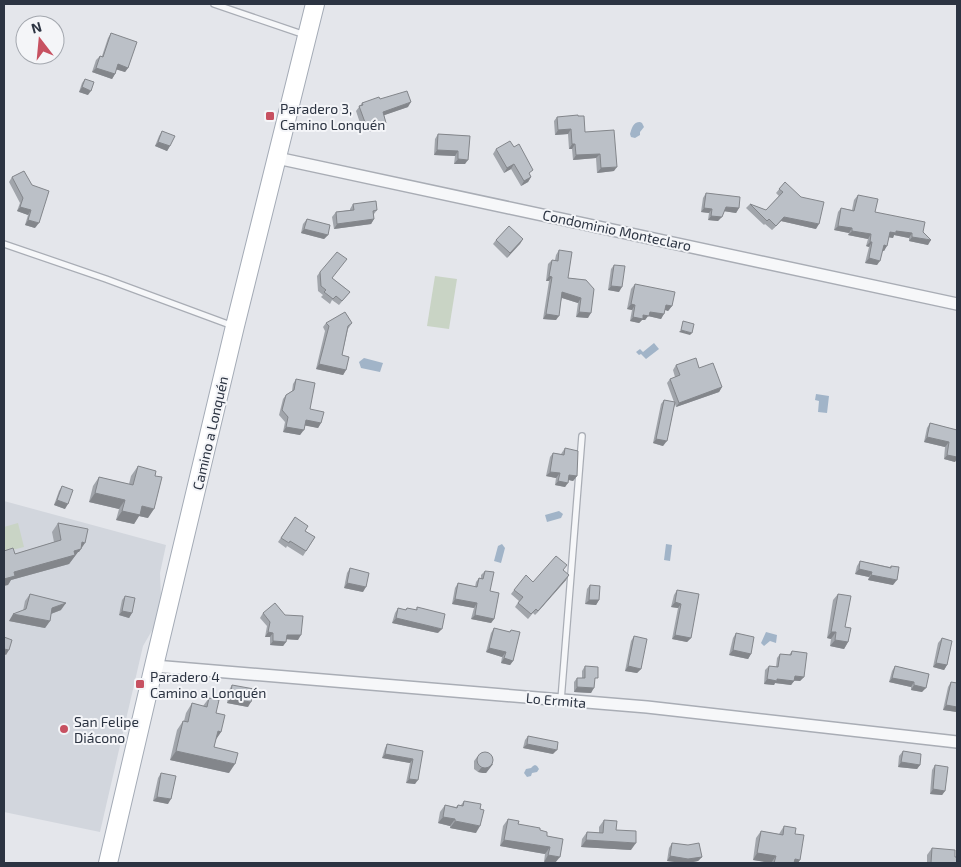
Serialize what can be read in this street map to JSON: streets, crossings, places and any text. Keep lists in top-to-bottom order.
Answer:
{
  "streets": {
    "main road": ["Camino a Lonquén"],
    "street": ["Condominio Monteclaro", "Lo Ermita"]
  },
  "crossings": [
    ["Condominio Monteclaro", "Camino a Lonquén"],
    ["Camino a Lonquén", "Lo Ermita"]
  ],
  "places": {
    "transit": ["Paradero 3, Camino Lonquén", "Paradero 4 Camino a Lonquén"],
    "other": ["San Felipe Diácono"]
  },
  "north": "top"
}
